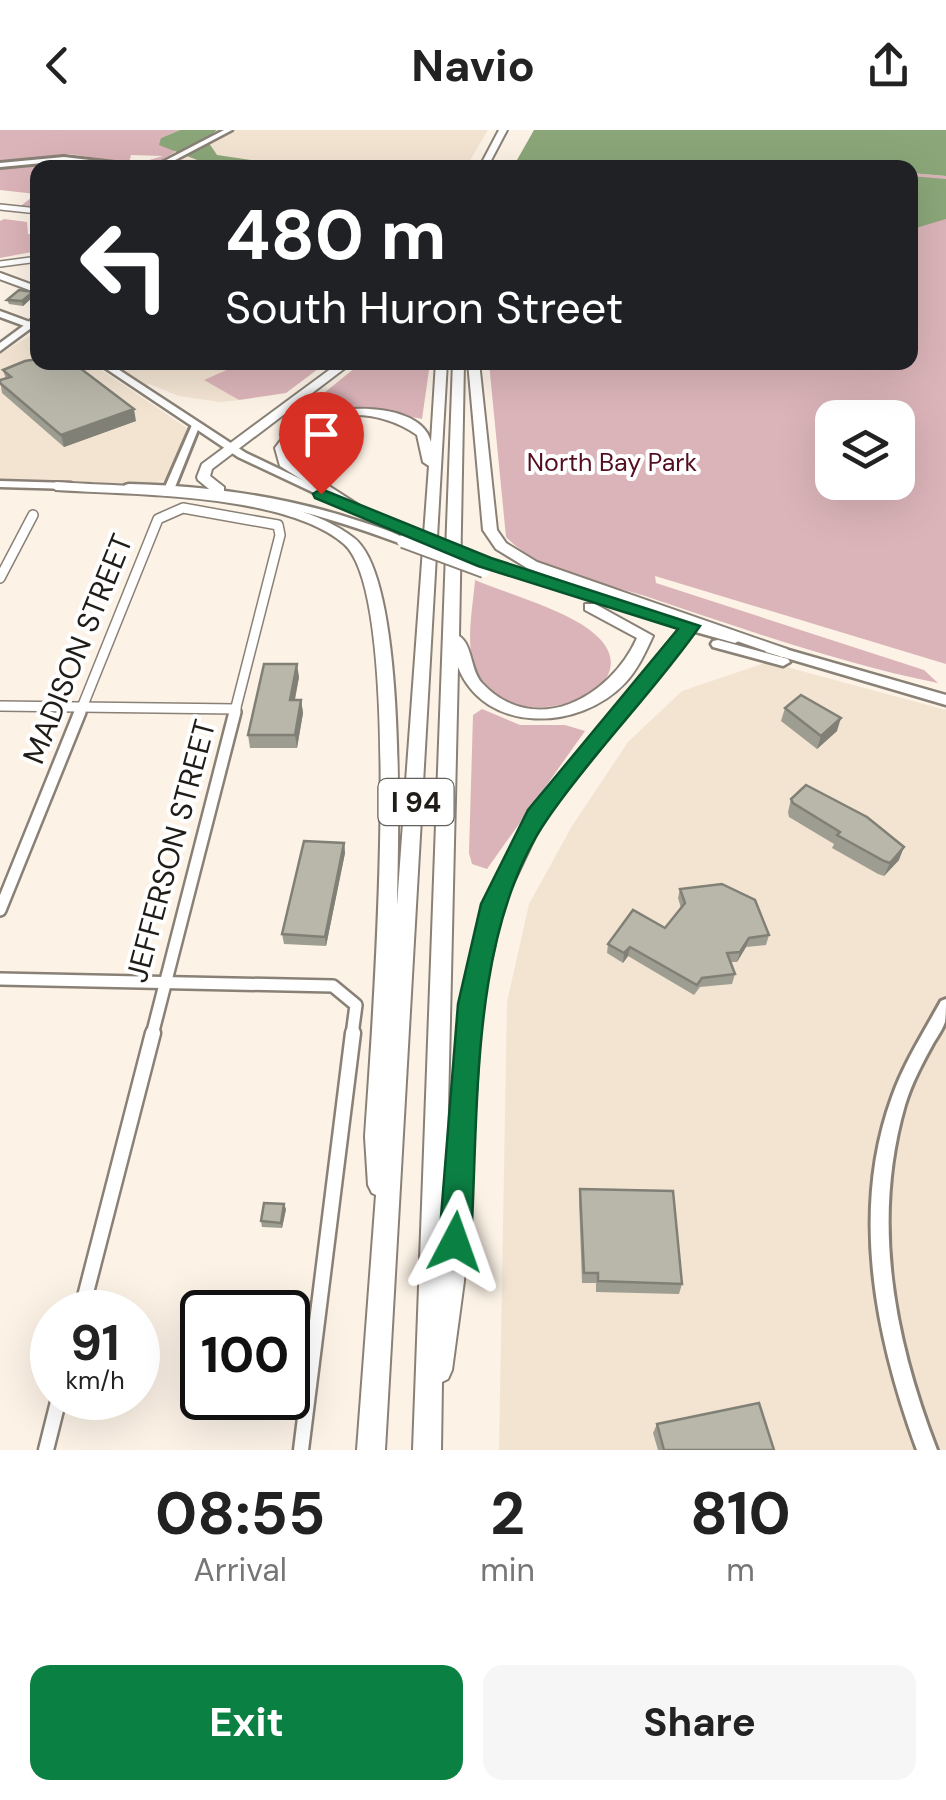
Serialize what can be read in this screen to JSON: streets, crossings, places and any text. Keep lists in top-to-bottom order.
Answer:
{
  "streets": {
    "highway": ["I 94"],
    "street": ["MADISON STREET", "JEFFERSON STREET"]
  },
  "crossings": [
    ["MADISON STREET", "JEFFERSON STREET"]
  ],
  "parks": ["North Bay Park"],
  "page": {
    "header": "Navio",
    "turn": ["480 m", "South Huron Street"],
    "speed": "91 km/h",
    "limit": "100",
    "eta": [
      "08:55",
      "Arrival",
      "2",
      "min",
      "810",
      "m"
    ],
    "buttons": ["Exit", "Share"]
  }
}
